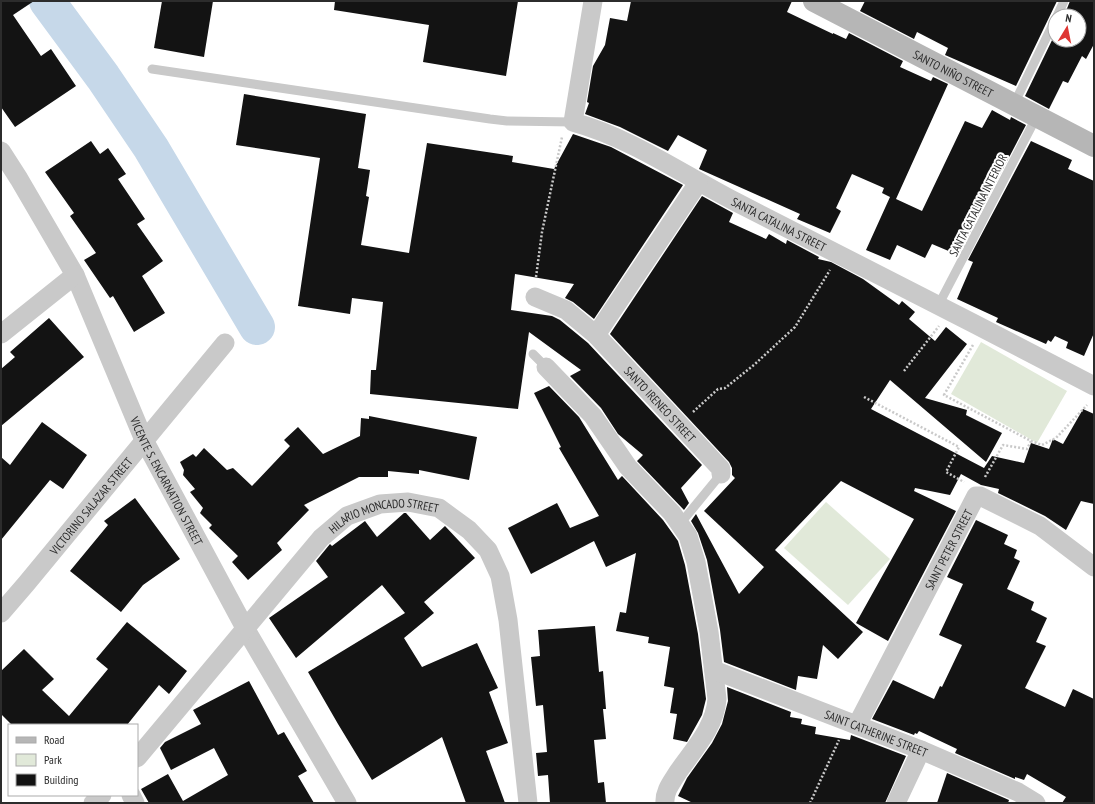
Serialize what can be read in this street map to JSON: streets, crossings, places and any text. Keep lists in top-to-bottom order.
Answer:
{
  "streets": {
    "main road": ["SANTO NIÑO STREET"],
    "street": [
      "SANTA CATALINA STREET",
      "SANTO IRENEO STREET",
      "VICENTE S. ENCARNATION STREET",
      "VICTORINO SALAZAR STREET",
      "HILARIO MONCADO STREET",
      "SAINT PETER STREET",
      "SAINT CATHERINE STREET"
    ],
    "lane": ["SANTA CATALINA INTERIOR"]
  },
  "crossings": [
    ["SANTO NIÑO STREET", "SANTA CATALINA INTERIOR"],
    ["SANTA CATALINA INTERIOR", "SANTA CATALINA STREET"],
    ["VICENTE S. ENCARNATION STREET", "VICTORINO SALAZAR STREET"],
    ["VICENTE S. ENCARNATION STREET", "HILARIO MONCADO STREET"],
    ["SAINT PETER STREET", "SAINT CATHERINE STREET"]
  ],
  "legend": ["Road", "Park", "Building"],
  "north": "top"
}
